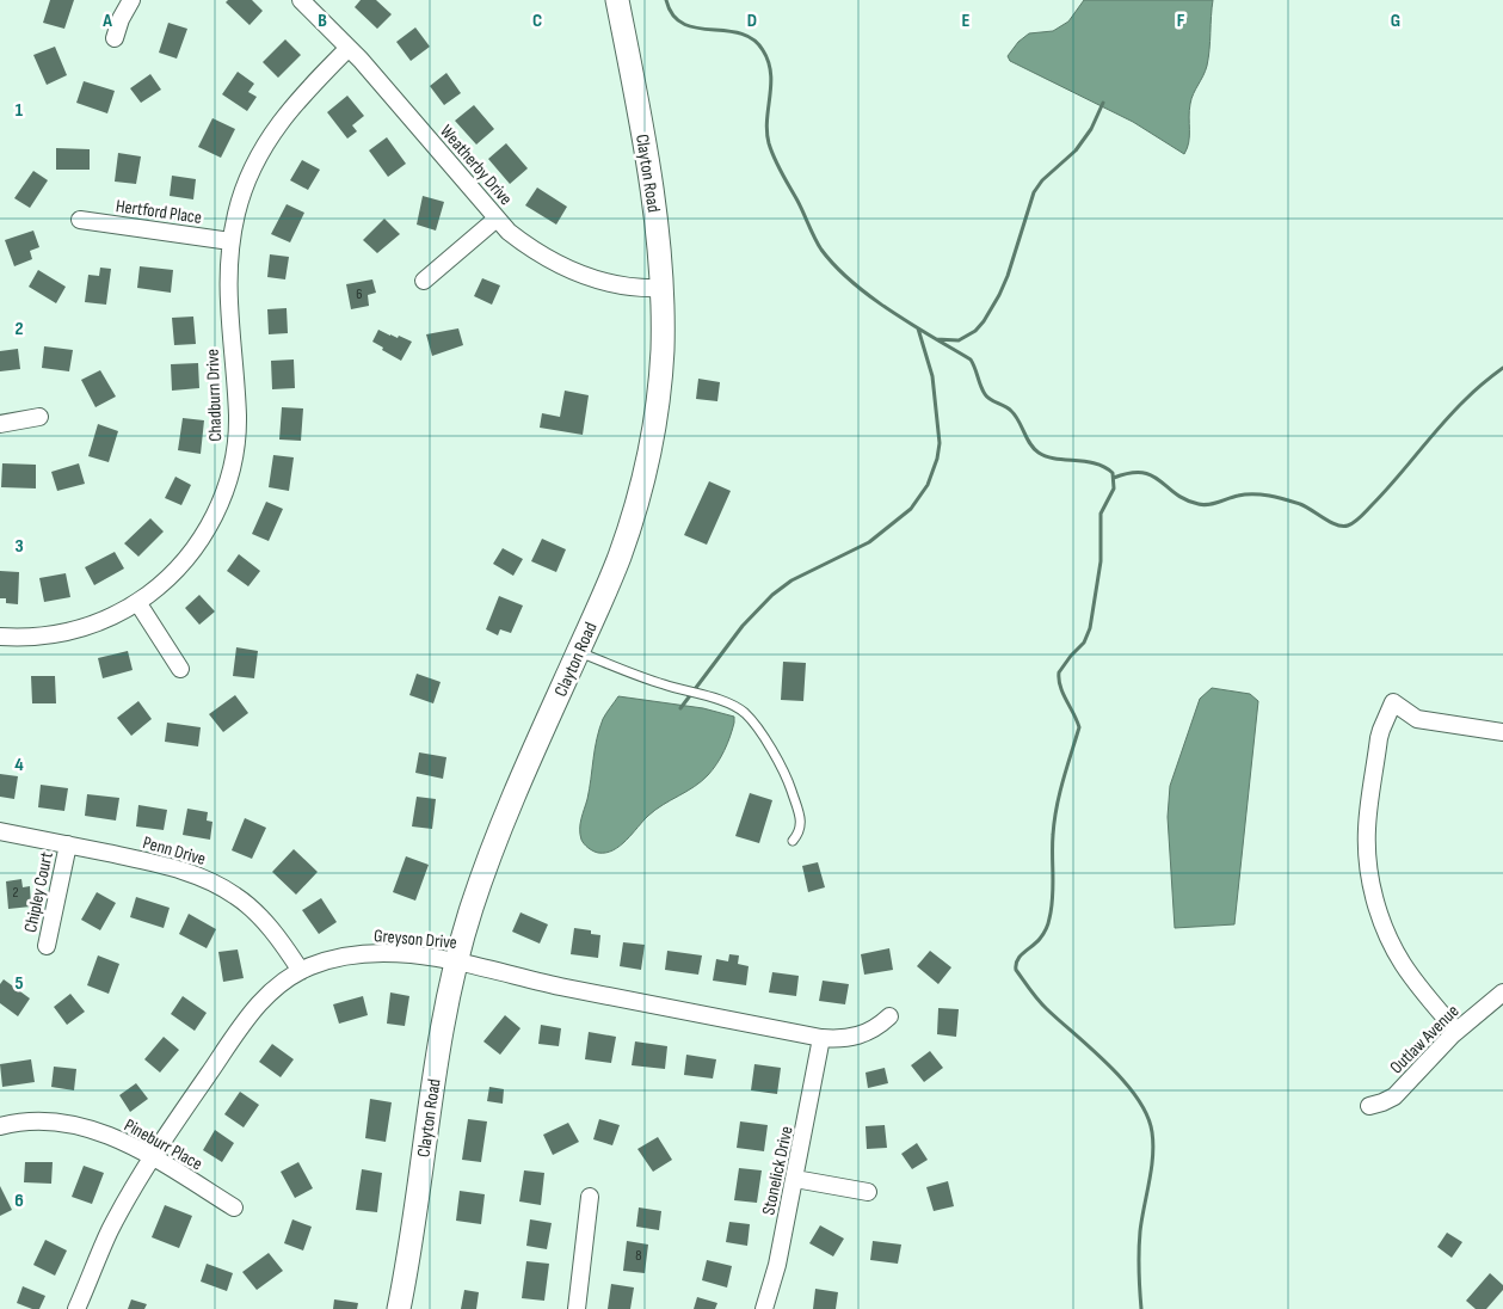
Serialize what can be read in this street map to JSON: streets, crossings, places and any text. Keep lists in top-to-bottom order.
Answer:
{
  "streets": {
    "street": [
      "Weatherby Drive",
      "Clayton Road",
      "Hertford Place",
      "Chadburn Drive",
      "Penn Drive",
      "Chipley Court",
      "Greyson Drive",
      "Outlaw Avenue",
      "Pineburr Place",
      "Stonelick Drive"
    ]
  },
  "crossings": [
    ["Weatherby Drive", "Clayton Road"],
    ["Weatherby Drive", "Chadburn Drive"],
    ["Clayton Road", "Greyson Drive"],
    ["Hertford Place", "Chadburn Drive"],
    ["Penn Drive", "Chipley Court"],
    ["Penn Drive", "Greyson Drive"],
    ["Greyson Drive", "Pineburr Place"],
    ["Greyson Drive", "Stonelick Drive"]
  ],
  "house_numbers": ["6", "2", "8"],
  "grid": {
    "columns": [
      "A",
      "B",
      "C",
      "D",
      "E",
      "F",
      "G"
    ],
    "rows": [
      "1",
      "2",
      "3",
      "4",
      "5",
      "6"
    ]
  }
}
